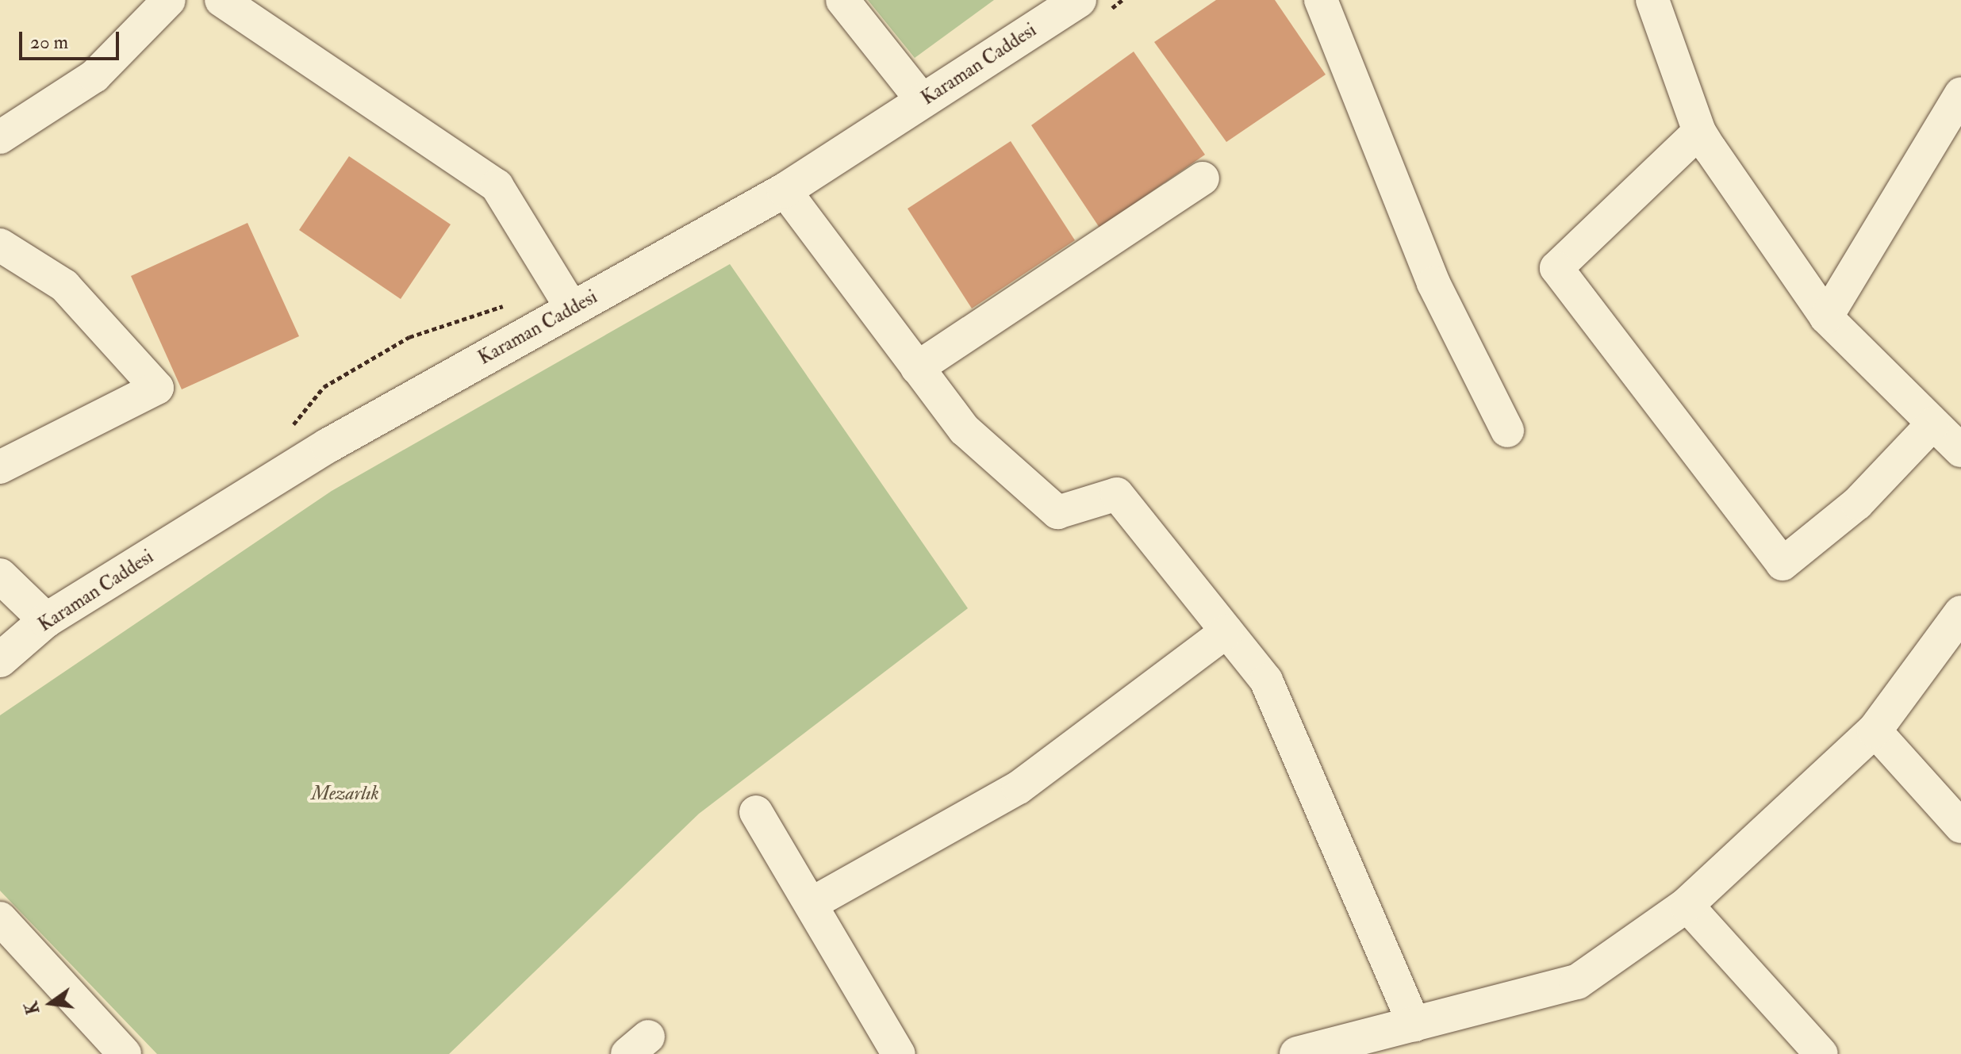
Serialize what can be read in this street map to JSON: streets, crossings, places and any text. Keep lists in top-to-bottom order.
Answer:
{
  "streets": {
    "main road": ["Karaman Caddesi"]
  },
  "parks": ["Mezarlık"],
  "scale_bar": "20 m",
  "north": "left"
}
